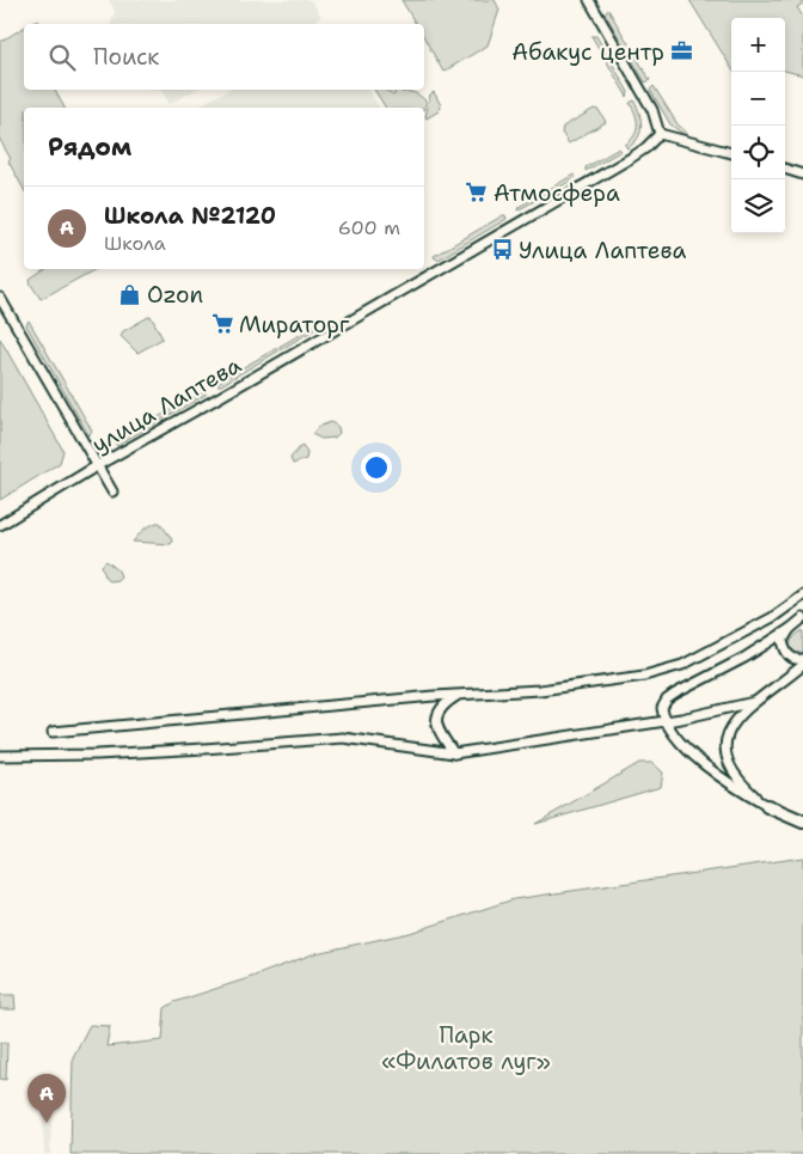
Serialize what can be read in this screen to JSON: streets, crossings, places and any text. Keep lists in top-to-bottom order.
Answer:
{
  "streets": {
    "street": ["улица Лаптева"]
  },
  "parks": ["Парк «Филатов луг»"],
  "places": {
    "office": ["Абакус центр"],
    "supermarket": ["Атмосфера", "Мираторг"],
    "bus stop": ["Улица Лаптева"],
    "shop": ["Ozon"]
  },
  "page": {
    "map_buttons": ["+", "−"],
    "search": "Поиск",
    "heading": "Рядом",
    "list": [
      {
        "mark": "A",
        "name": "Школа №2120",
        "note": "Школа",
        "value": "600 m"
      }
    ],
    "pins": "A"
  }
}
